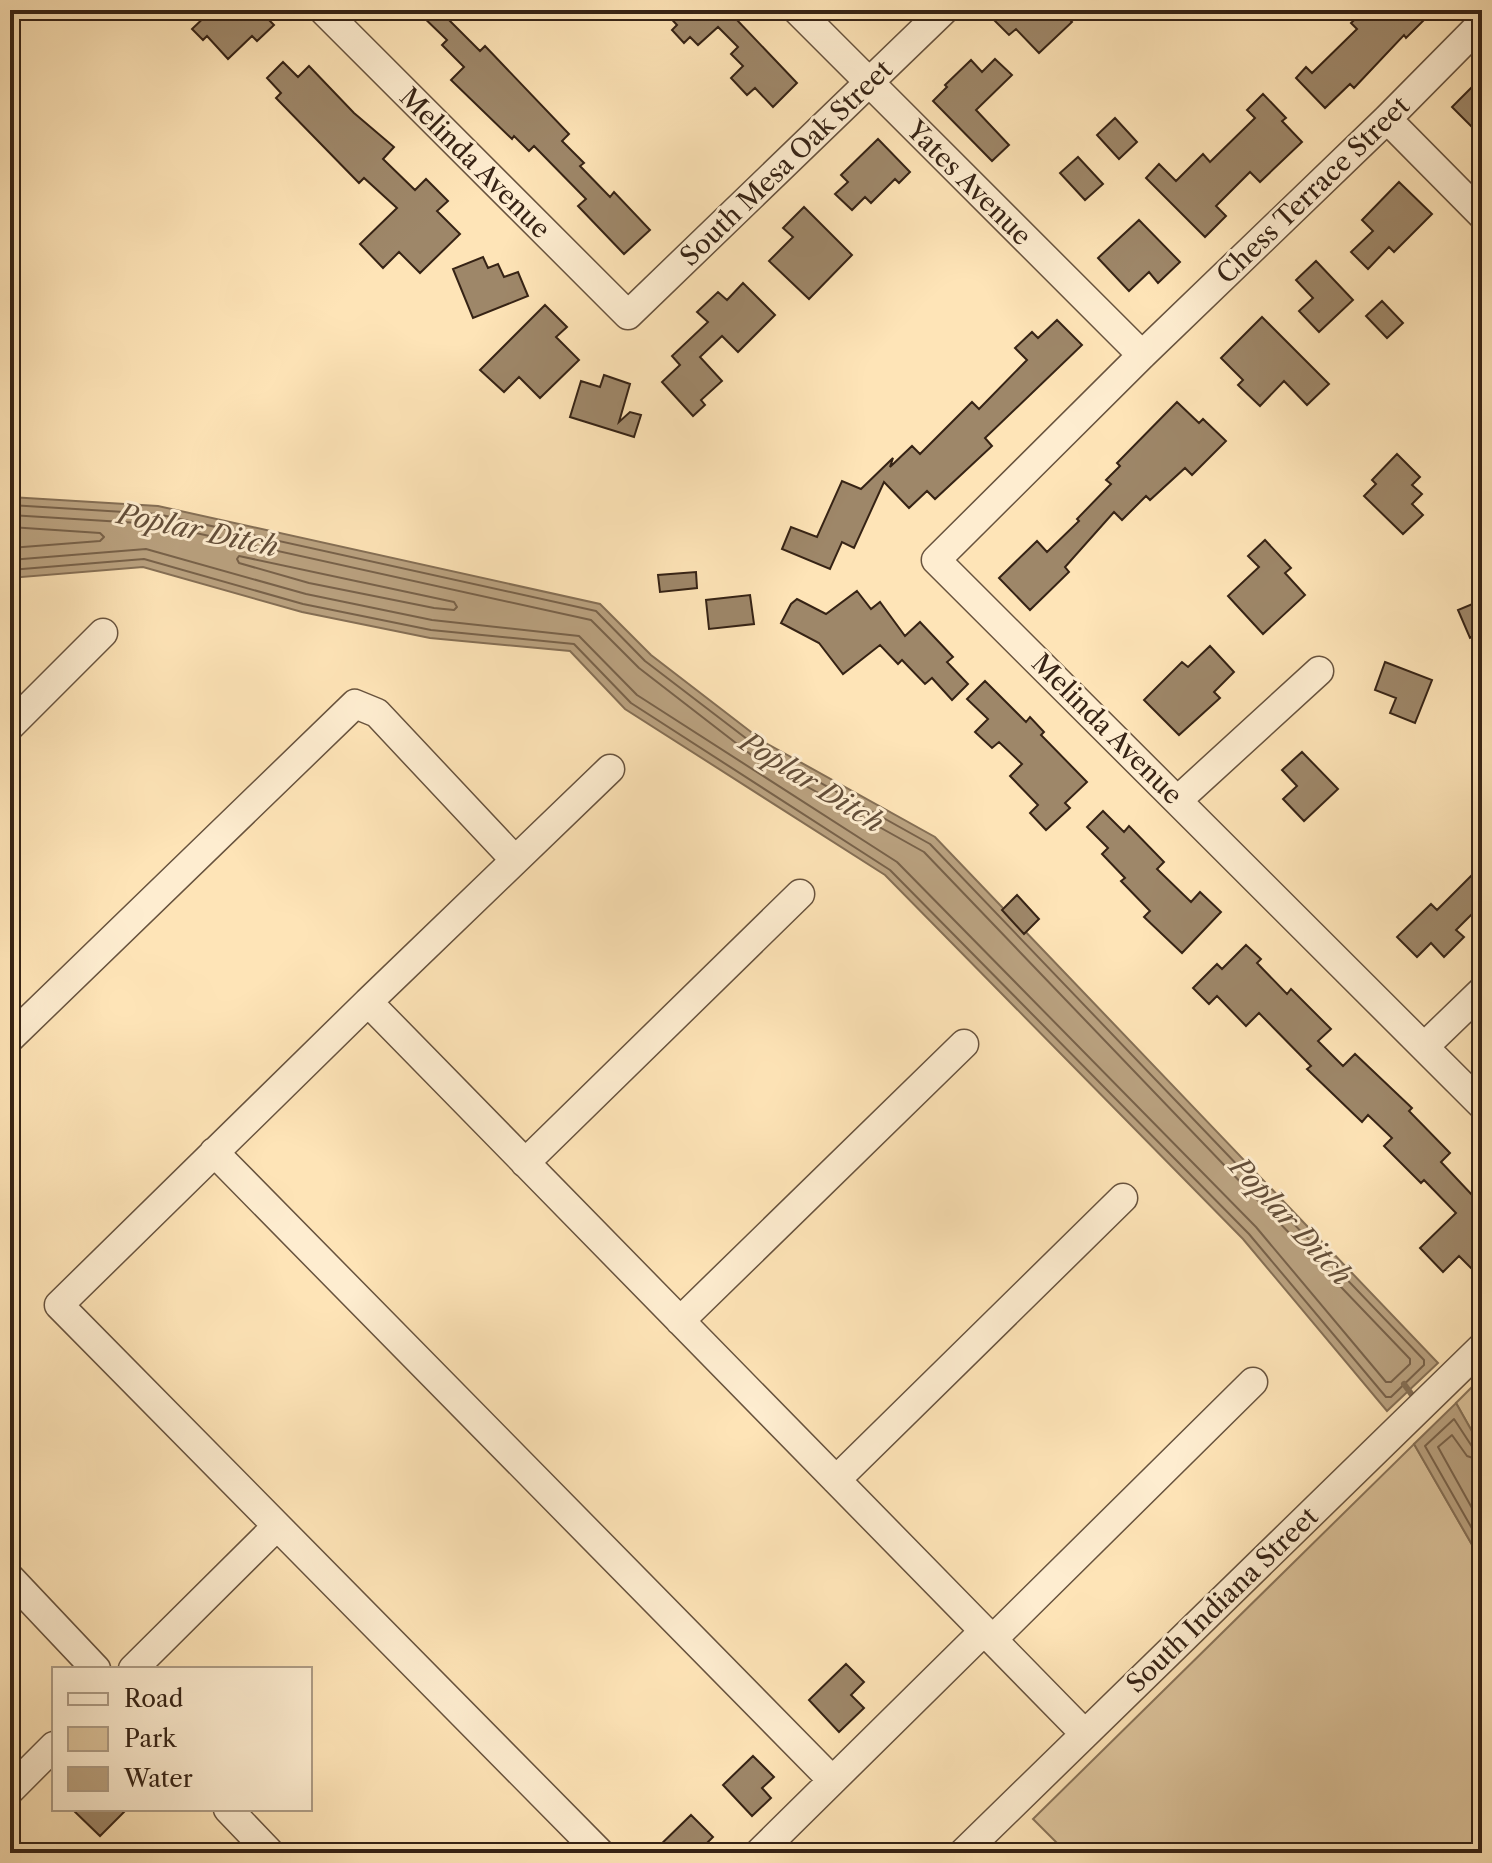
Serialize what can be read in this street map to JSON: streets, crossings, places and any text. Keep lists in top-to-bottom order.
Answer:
{
  "streets": {
    "street": [
      "Melinda Avenue",
      "South Mesa Oak Street",
      "Yates Avenue",
      "Chess Terrace Street",
      "South Indiana Street"
    ]
  },
  "crossings": [
    ["Melinda Avenue", "South Mesa Oak Street"],
    ["Melinda Avenue", "Yates Avenue"],
    ["Melinda Avenue", "Chess Terrace Street"],
    ["South Mesa Oak Street", "Yates Avenue"],
    ["Yates Avenue", "Chess Terrace Street"]
  ],
  "water": ["Poplar Ditch"],
  "legend": ["Road", "Park", "Water"]
}
